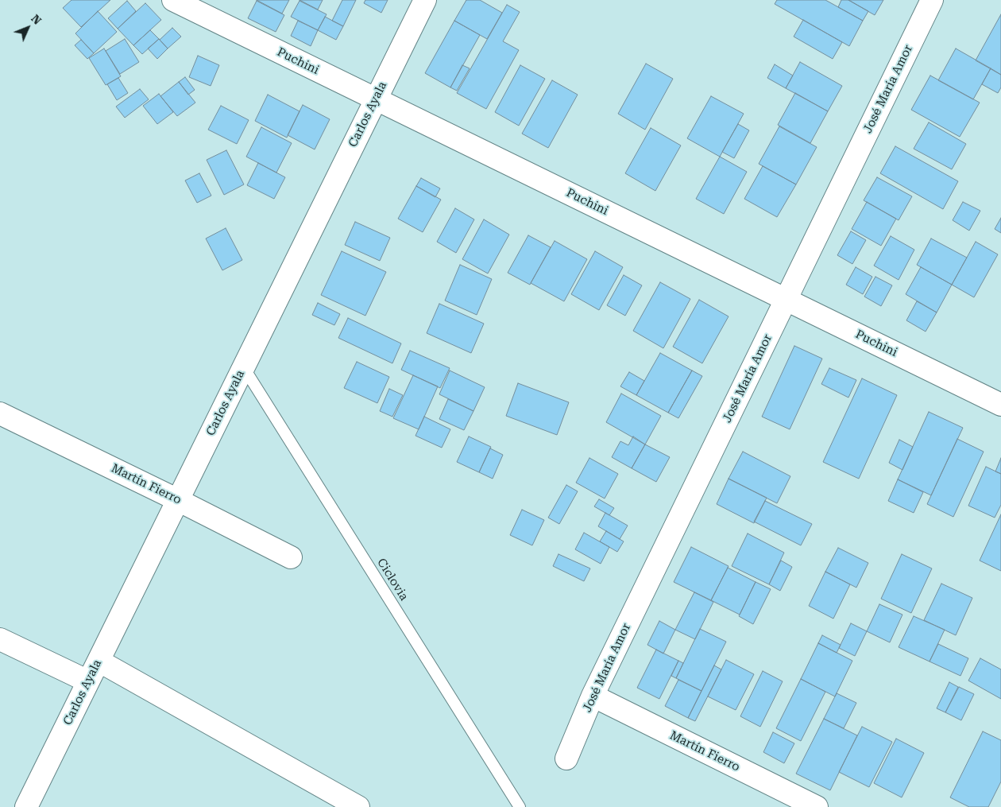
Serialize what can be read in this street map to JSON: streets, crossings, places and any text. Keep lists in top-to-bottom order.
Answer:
{
  "streets": {
    "street": [
      "Puchini",
      "José María Amor",
      "Carlos Ayala",
      "Martín Fierro"
    ],
    "lane": ["Ciclovia"]
  },
  "crossings": [
    ["Puchini", "José María Amor"],
    ["Puchini", "Carlos Ayala"],
    ["José María Amor", "Martín Fierro"],
    ["Carlos Ayala", "Martín Fierro"],
    ["Carlos Ayala", "Ciclovia"]
  ],
  "north": "top right"
}
